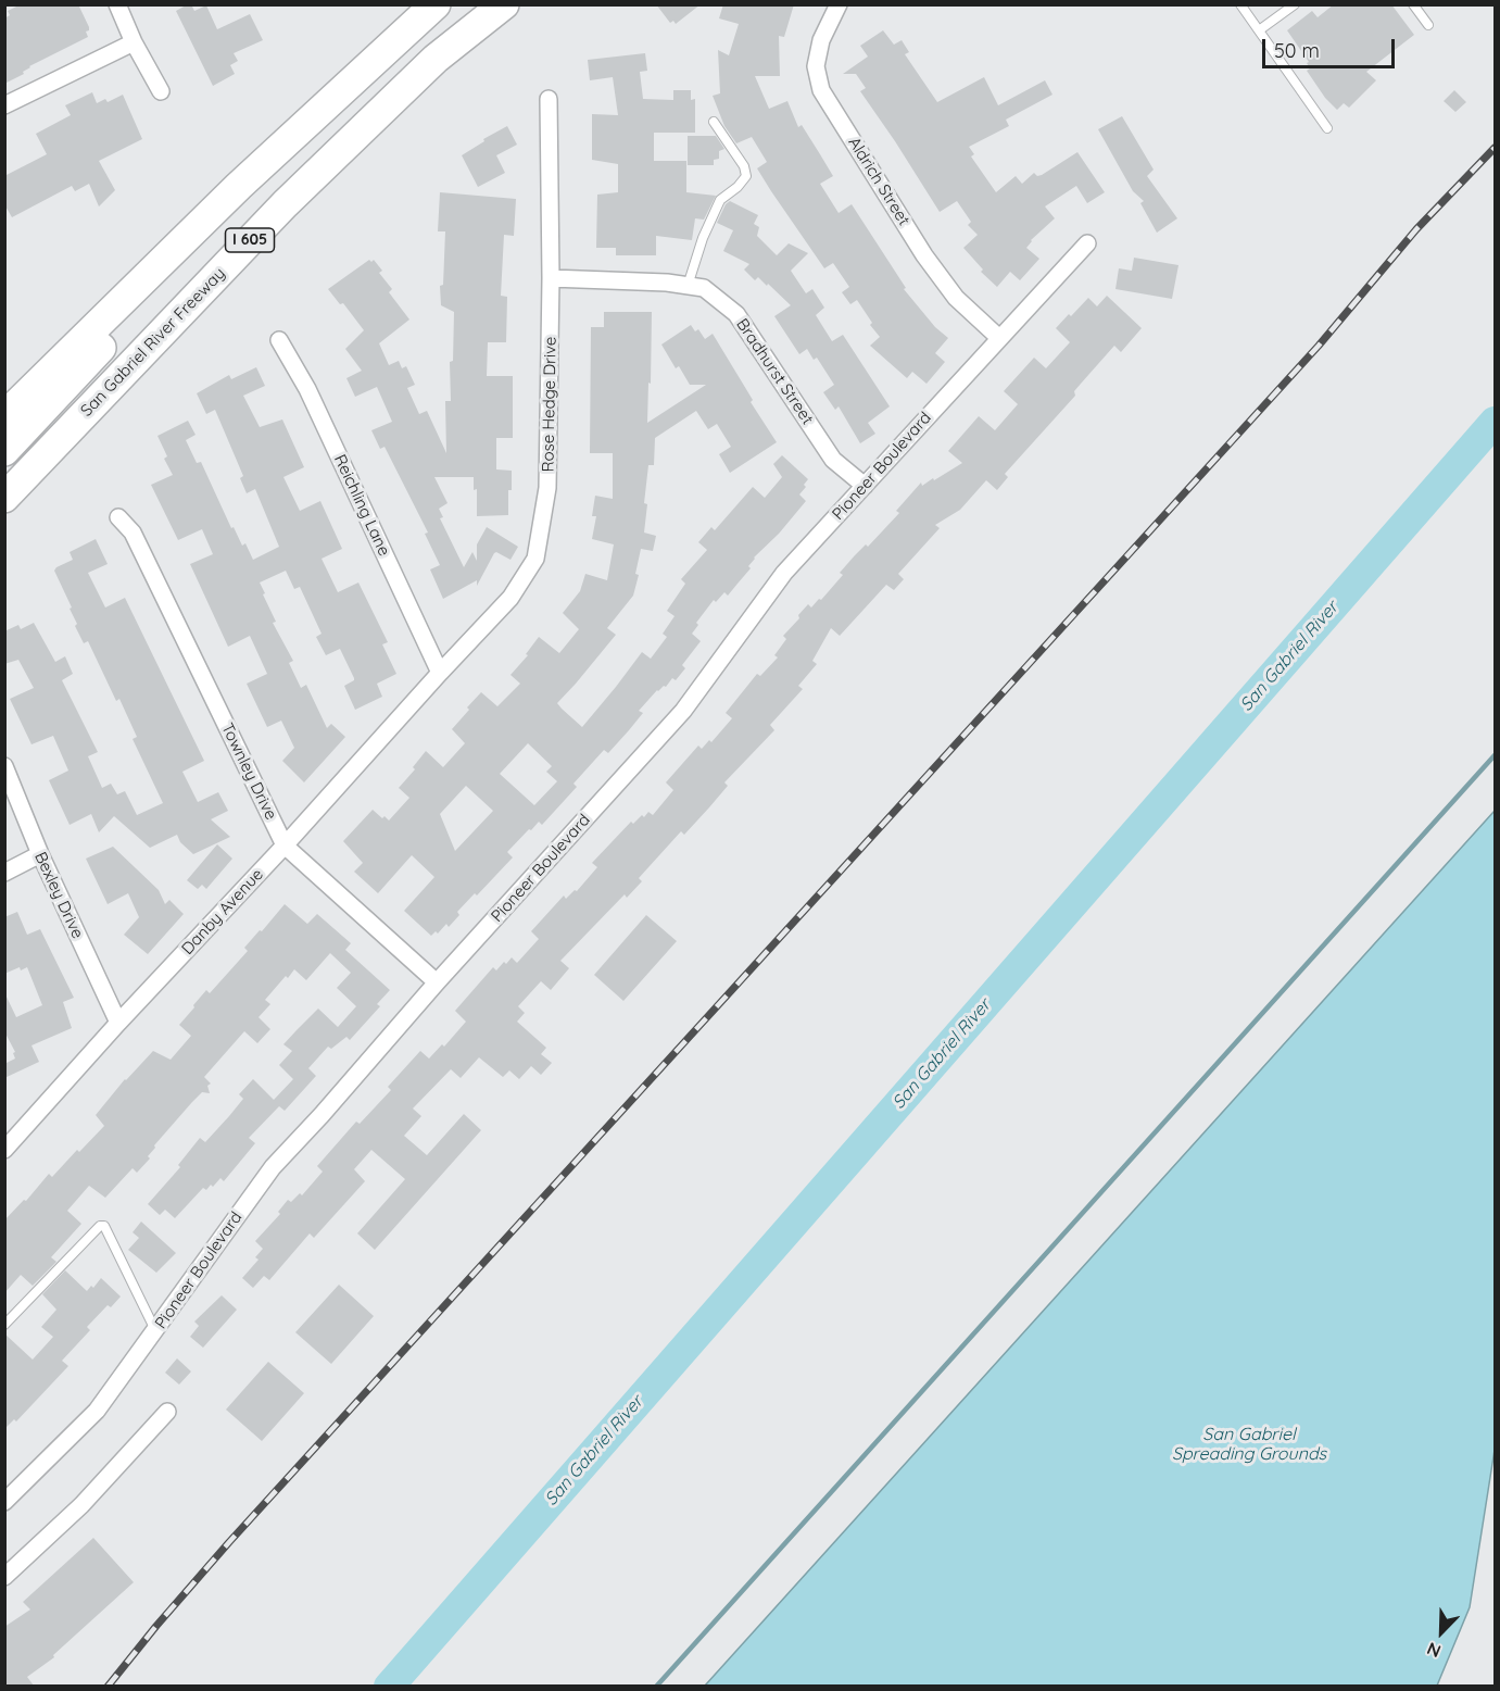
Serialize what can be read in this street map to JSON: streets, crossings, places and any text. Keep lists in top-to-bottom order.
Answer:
{
  "streets": {
    "highway": ["I 605", "San Gabriel River Freeway"],
    "street": [
      "Aldrich Street",
      "Bradhurst Street",
      "Rose Hedge Drive",
      "Pioneer Boulevard",
      "Reichling Lane",
      "Townley Drive",
      "Bexley Drive",
      "Danby Avenue"
    ]
  },
  "crossings": [
    ["Aldrich Street", "Pioneer Boulevard"],
    ["Bradhurst Street", "Rose Hedge Drive"],
    ["Bradhurst Street", "Pioneer Boulevard"],
    ["Rose Hedge Drive", "Reichling Lane"],
    ["Rose Hedge Drive", "Danby Avenue"],
    ["Pioneer Boulevard", "Townley Drive"],
    ["Reichling Lane", "Danby Avenue"],
    ["Townley Drive", "Danby Avenue"],
    ["Bexley Drive", "Danby Avenue"]
  ],
  "water": ["San Gabriel River", "San Gabriel Spreading Grounds"],
  "scale_bar": "50 m",
  "north": "bottom left"
}
